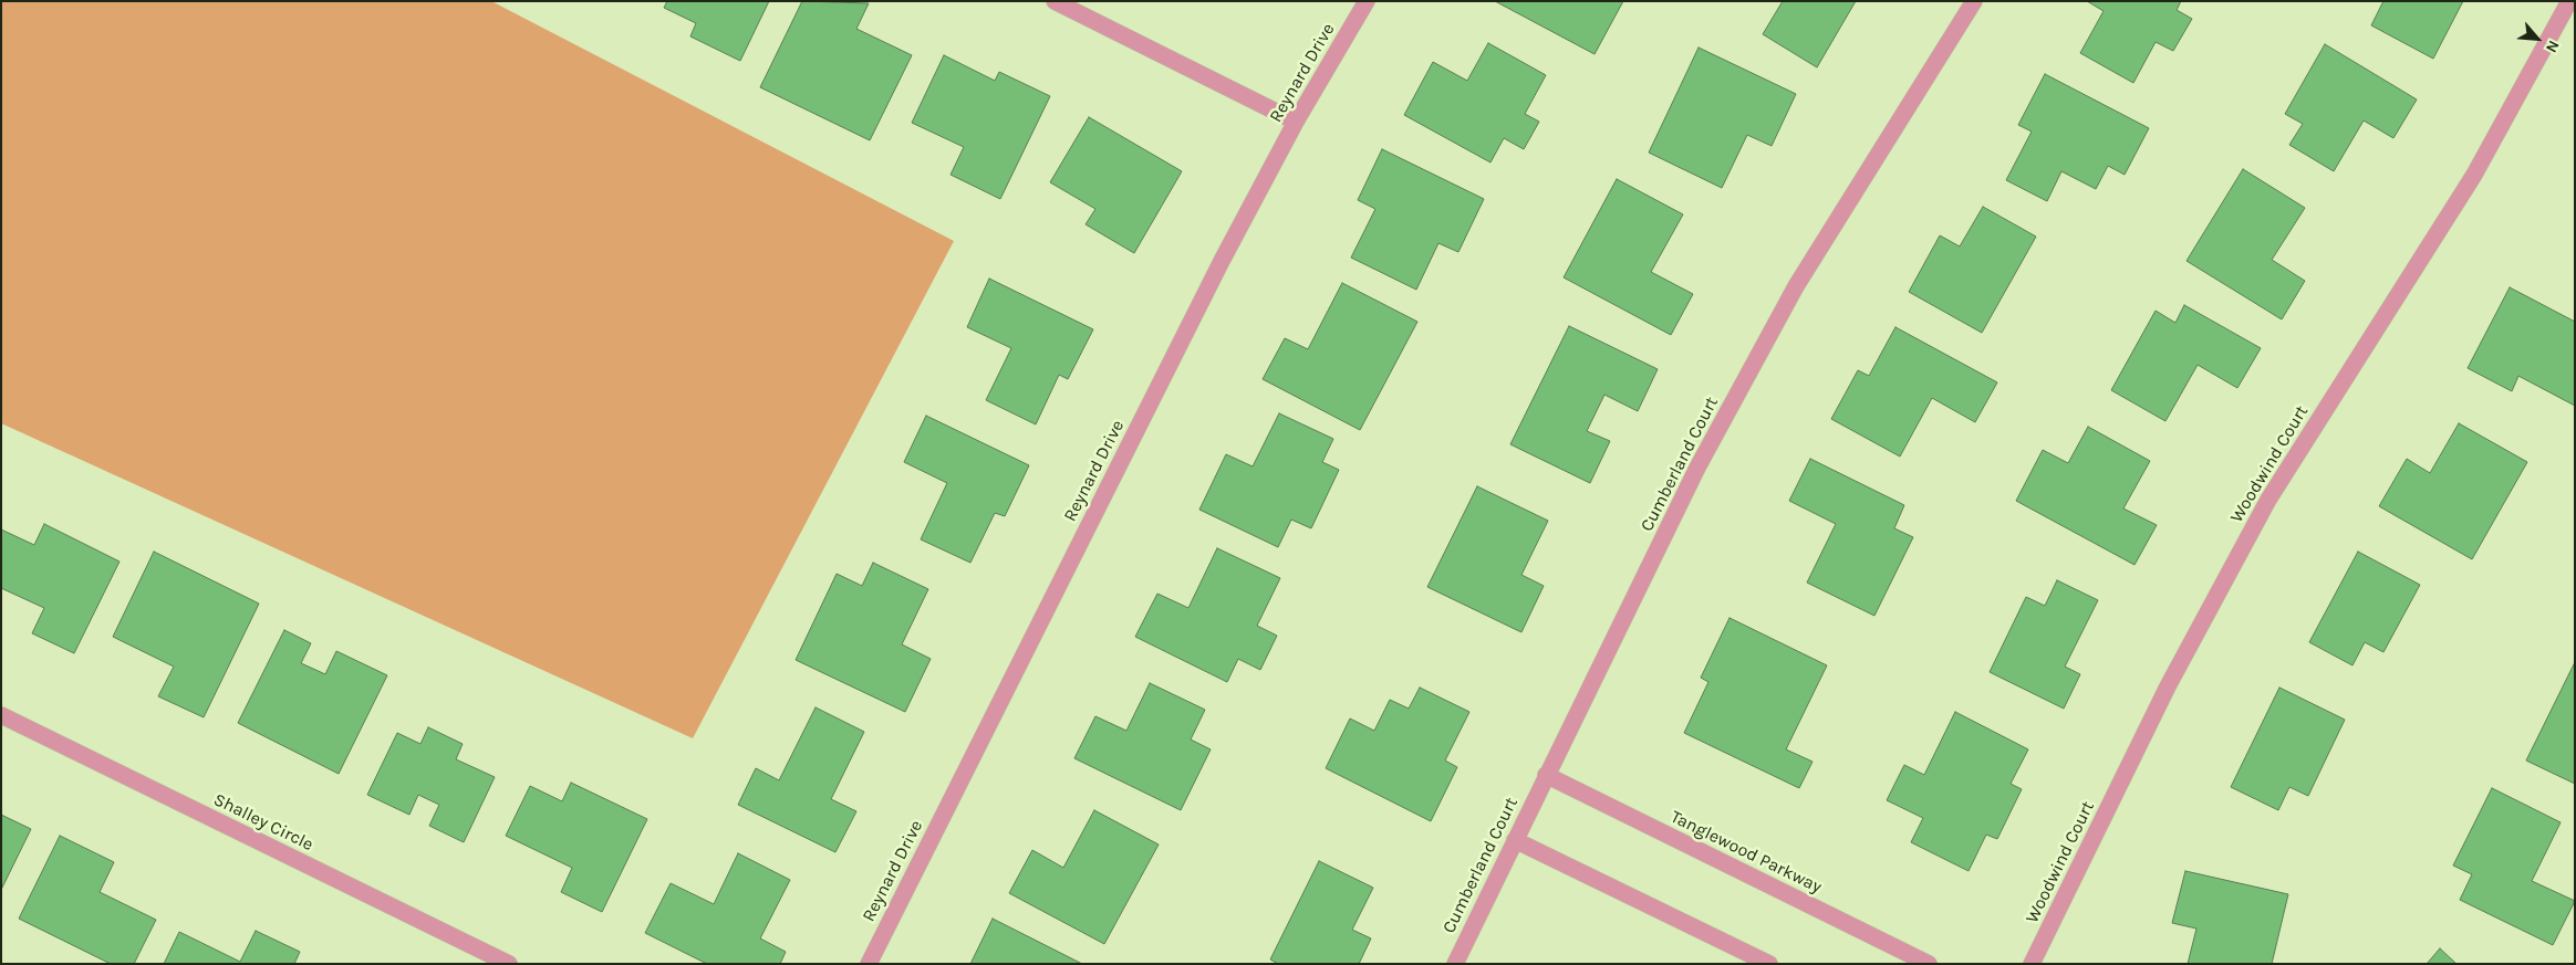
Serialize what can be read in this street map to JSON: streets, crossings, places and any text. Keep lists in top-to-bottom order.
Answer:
{
  "streets": {
    "street": [
      "Reynard Drive",
      "Cumberland Court",
      "Woodwind Court",
      "Shalley Circle",
      "Tanglewood Parkway"
    ]
  },
  "crossings": [
    ["Cumberland Court", "Tanglewood Parkway"]
  ],
  "north": "bottom right"
}
